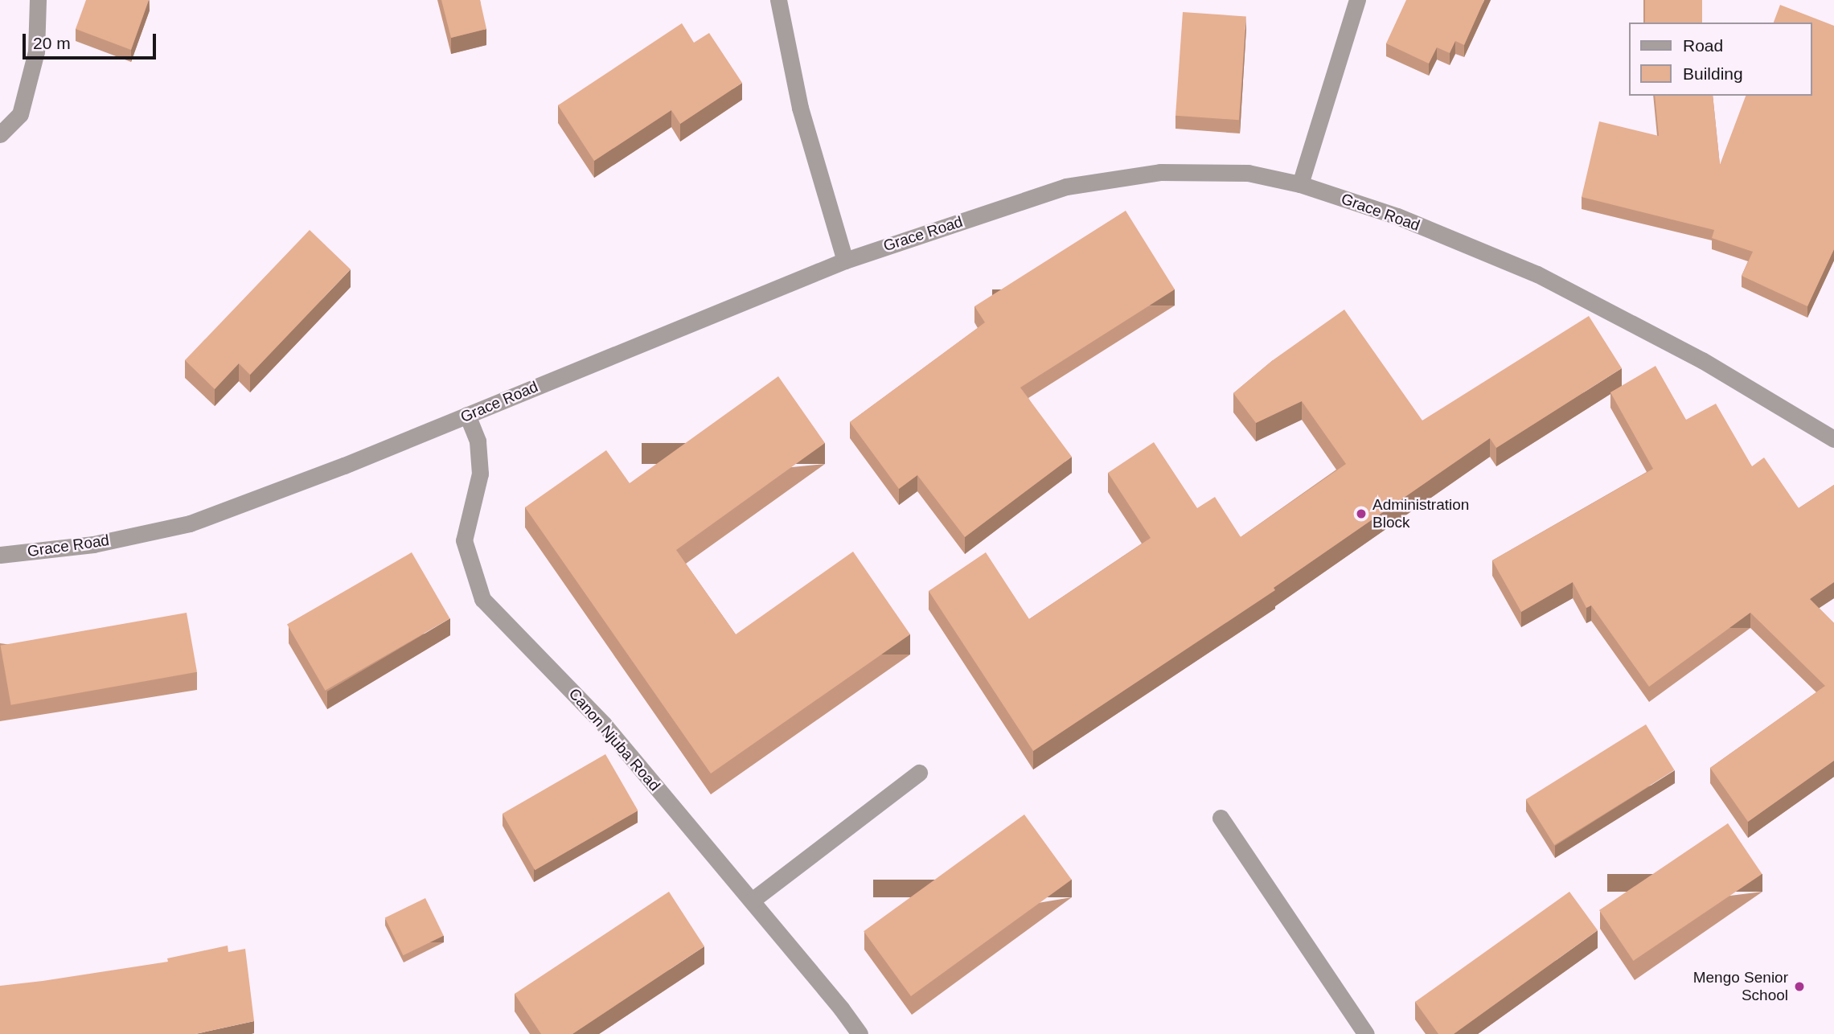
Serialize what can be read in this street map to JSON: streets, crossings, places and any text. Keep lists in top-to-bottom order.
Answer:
{
  "streets": {
    "street": ["Grace Road", "Canon Njuba Road"]
  },
  "crossings": [
    ["Grace Road", "Canon Njuba Road"]
  ],
  "places": ["Administration Block", "Mengo Senior School"],
  "legend": ["Road", "Building"],
  "scale_bar": "20 m"
}
